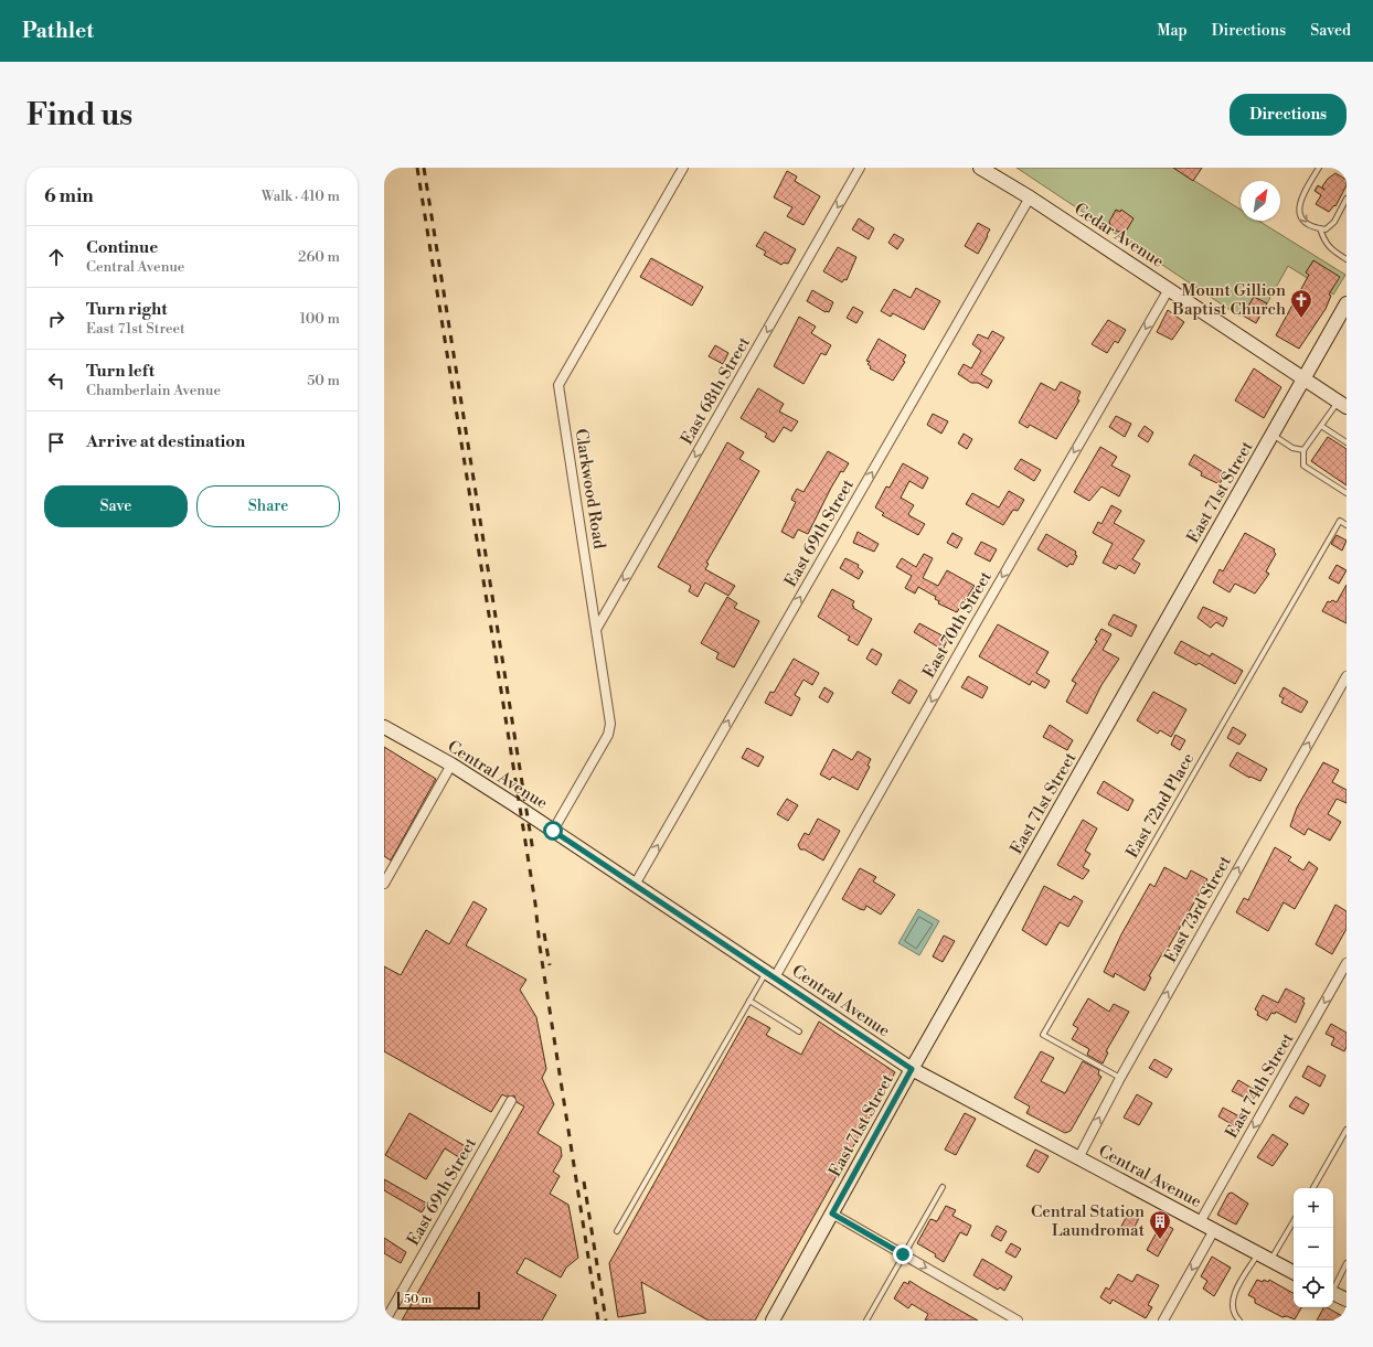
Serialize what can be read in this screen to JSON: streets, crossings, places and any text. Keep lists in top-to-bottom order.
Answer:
{
  "streets": {
    "street": [
      "Cedar Avenue",
      "East 68th Street",
      "Clarkwood Road",
      "East 71st Street",
      "East 69th Street",
      "East 70th Street",
      "Central Avenue",
      "East 73rd Street",
      "East 74th Street"
    ],
    "lane": ["East 72nd Place"]
  },
  "crossings": [
    ["Cedar Avenue", "East 71st Street"],
    ["Cedar Avenue", "East 69th Street"],
    ["Cedar Avenue", "East 70th Street"],
    ["East 68th Street", "Clarkwood Road"],
    ["Clarkwood Road", "Central Avenue"],
    ["East 71st Street", "Central Avenue"],
    ["East 69th Street", "Central Avenue"],
    ["East 70th Street", "Central Avenue"],
    ["Central Avenue", "East 73rd Street"],
    ["Central Avenue", "East 74th Street"],
    ["East 72nd Place", "East 73rd Street"]
  ],
  "one_way": [
    "East 68th Street",
    "East 69th Street",
    "East 70th Street",
    "East 73rd Street",
    "East 74th Street"
  ],
  "places": {
    "church": ["Mount Gillion Baptist Church"],
    "building": ["Central Station Laundromat"]
  },
  "scale_bar": "50 m",
  "north": "top right",
  "page": {
    "header": "Pathlet",
    "nav": ["Map", "Directions", "Saved"],
    "buttons": [
      "Directions",
      ["Save", "Share"]
    ],
    "title": "Find us",
    "heading": ["6 min", "Walk · 410 m"],
    "list": [
      ["Continue", "Central Avenue", "260 m"],
      ["Turn right", "East 71st Street", "100 m"],
      ["Turn left", "Chamberlain Avenue", "50 m"],
      "Arrive at destination"
    ],
    "map_buttons": ["+", "−"],
    "scale": "50 m"
  }
}
